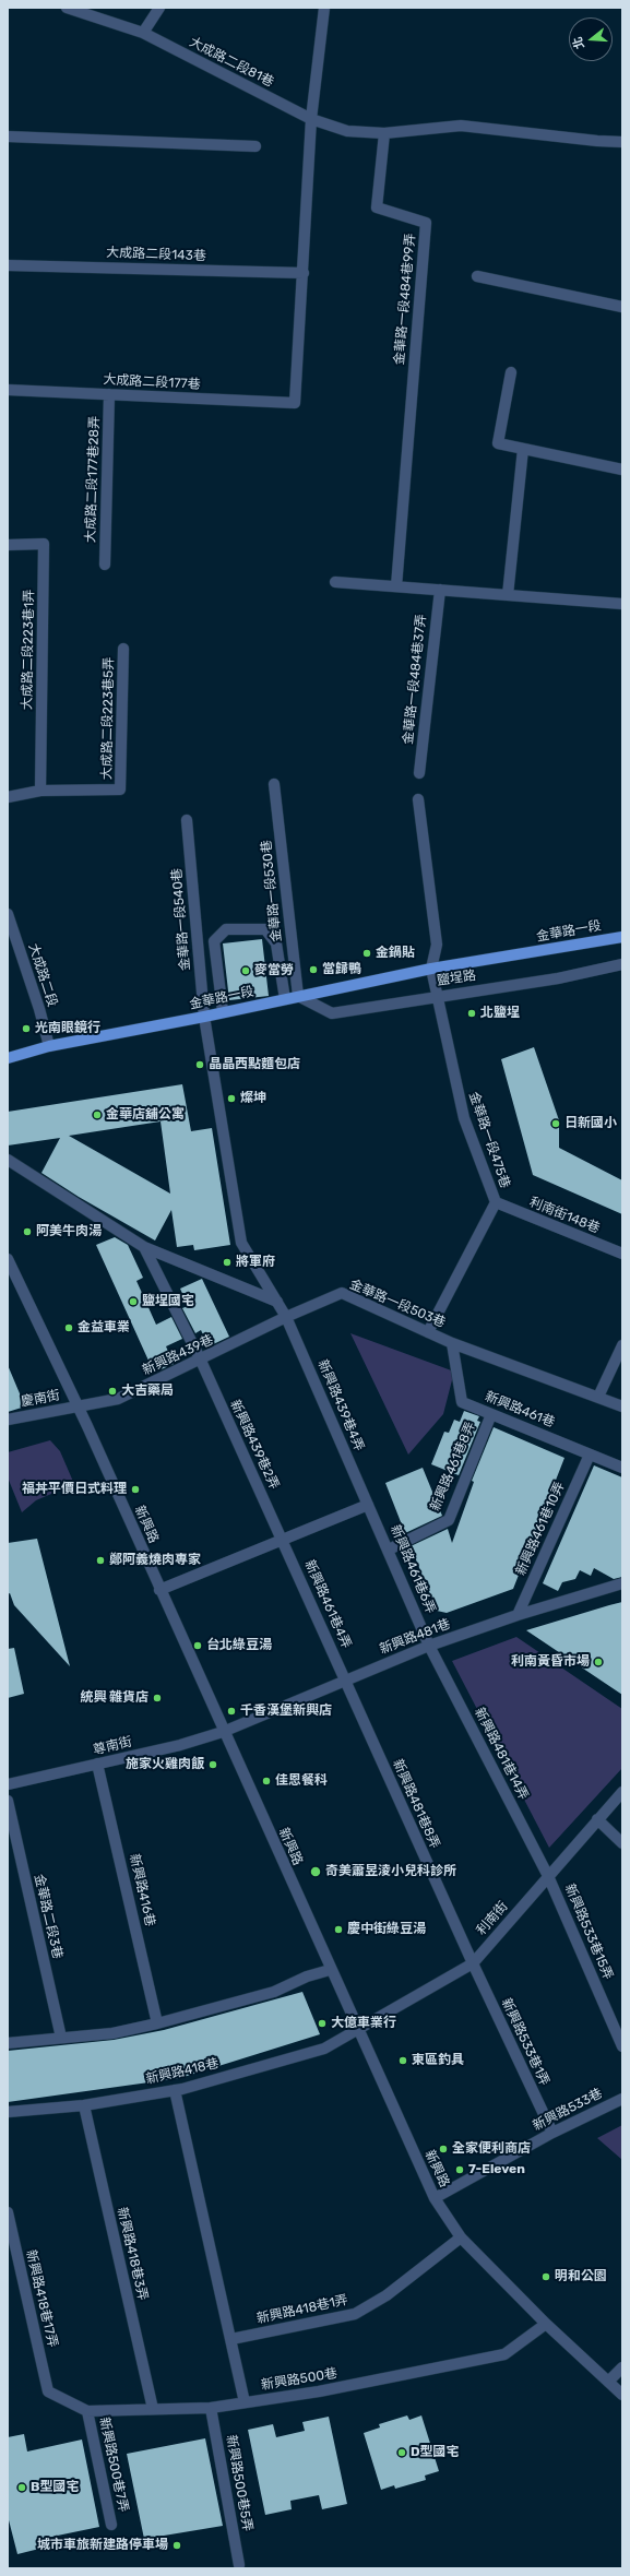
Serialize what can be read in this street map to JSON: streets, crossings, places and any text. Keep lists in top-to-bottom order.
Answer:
{
  "streets": {
    "main road": ["金華路一段"],
    "street": [
      "大成路二段81巷",
      "大成路二段143巷",
      "金華路一段484巷99弄",
      "大成路二段177巷",
      "大成路二段177巷28弄",
      "大成路二段223巷1弄",
      "金華路一段484巷37弄",
      "大成路二段223巷5弄",
      "金華路一段530巷",
      "金華路一段540巷",
      "大成路二段",
      "鹽埕路",
      "金華路一段475巷",
      "利南街148巷",
      "金華路一段503巷",
      "新興路439巷",
      "慶南街",
      "新興路439巷4弄",
      "新興路461巷",
      "新興路439巷2弄",
      "新興路461巷8弄",
      "新興路",
      "新興路461巷10弄",
      "新興路461巷6弄",
      "新興路461巷4弄",
      "新興路481巷",
      "尊南街",
      "新興路481巷14弄",
      "新興路481巷8弄",
      "新興路416巷",
      "金華路二段3巷",
      "利南街",
      "新興路533巷15弄",
      "新興路533巷1弄",
      "新興路418巷",
      "新興路533巷",
      "新興路418巷3弄",
      "新興路418巷17弄",
      "新興路418巷1弄",
      "新興路500巷",
      "新興路500巷7弄",
      "新興路500巷5弄"
    ]
  },
  "crossings": [
    ["大成路二段81巷", "金華路一段484巷99弄"],
    ["大成路二段143巷", "大成路二段177巷"],
    ["大成路二段177巷", "大成路二段177巷28弄"],
    ["大成路二段223巷1弄", "大成路二段223巷5弄"],
    ["金華路一段530巷", "金華路一段"],
    ["金華路一段530巷", "鹽埕路"],
    ["金華路一段540巷", "金華路一段"],
    ["金華路一段", "大成路二段"],
    ["金華路一段", "鹽埕路"],
    ["金華路一段", "金華路一段475巷"],
    ["鹽埕路", "金華路一段475巷"],
    ["金華路一段475巷", "利南街148巷"],
    ["金華路一段475巷", "金華路一段503巷"],
    ["金華路一段503巷", "新興路439巷"],
    ["金華路一段503巷", "新興路439巷4弄"],
    ["金華路一段503巷", "新興路461巷"],
    ["新興路439巷", "慶南街"],
    ["新興路439巷", "新興路439巷4弄"],
    ["新興路439巷", "新興路439巷2弄"],
    ["新興路439巷", "新興路"],
    ["慶南街", "新興路"],
    ["新興路439巷4弄", "新興路461巷6弄"],
    ["新興路461巷", "新興路461巷8弄"],
    ["新興路461巷", "新興路461巷10弄"],
    ["新興路439巷2弄", "新興路461巷4弄"],
    ["新興路461巷8弄", "新興路461巷6弄"],
    ["新興路", "新興路481巷"],
    ["新興路", "尊南街"],
    ["新興路", "利南街"],
    ["新興路", "新興路418巷"],
    ["新興路", "新興路533巷"],
    ["新興路", "新興路418巷1弄"],
    ["新興路", "新興路500巷"],
    ["新興路461巷10弄", "新興路481巷"],
    ["新興路461巷6弄", "新興路481巷"],
    ["新興路461巷6弄", "新興路481巷14弄"],
    ["新興路461巷4弄", "新興路481巷"],
    ["新興路461巷4弄", "新興路481巷8弄"],
    ["新興路481巷", "尊南街"],
    ["新興路481巷", "新興路481巷14弄"],
    ["新興路481巷", "新興路481巷8弄"],
    ["尊南街", "新興路416巷"],
    ["新興路481巷14弄", "利南街"],
    ["新興路481巷14弄", "新興路533巷15弄"],
    ["新興路481巷8弄", "利南街"],
    ["新興路481巷8弄", "新興路533巷1弄"],
    ["利南街", "新興路533巷15弄"],
    ["利南街", "新興路533巷1弄"],
    ["利南街", "新興路418巷"],
    ["新興路533巷1弄", "新興路533巷"],
    ["新興路418巷", "新興路418巷3弄"],
    ["新興路418巷3弄", "新興路500巷"],
    ["新興路418巷17弄", "新興路500巷"],
    ["新興路500巷", "新興路500巷7弄"],
    ["新興路500巷", "新興路500巷5弄"]
  ],
  "places": [
    "金鍋貼",
    "當歸鴨",
    "麥當勞",
    "北鹽埕",
    "光南眼鏡行",
    "晶晶西點麵包店",
    "燦坤",
    "金華店舖公寓",
    "日新國小",
    "阿美牛肉湯",
    "將軍府",
    "鹽埕國宅",
    "金益車業",
    "大吉藥局",
    "福丼平價日式料理",
    "鄭阿義燒肉專家",
    "台北綠豆湯",
    "利南黃昏市場",
    "統興 雜貨店",
    "千香漢堡新興店",
    "施家火雞肉飯",
    "佳恩餐科",
    "奇美蕭昱淩小兒科診所",
    "慶中街綠豆湯",
    "大億車業行",
    "東區釣具",
    "全家便利商店",
    "7-Eleven",
    "明和公園",
    "D型國宅",
    "B型國宅",
    "城市車旅新建路停車場"
  ],
  "north": "left"
}
